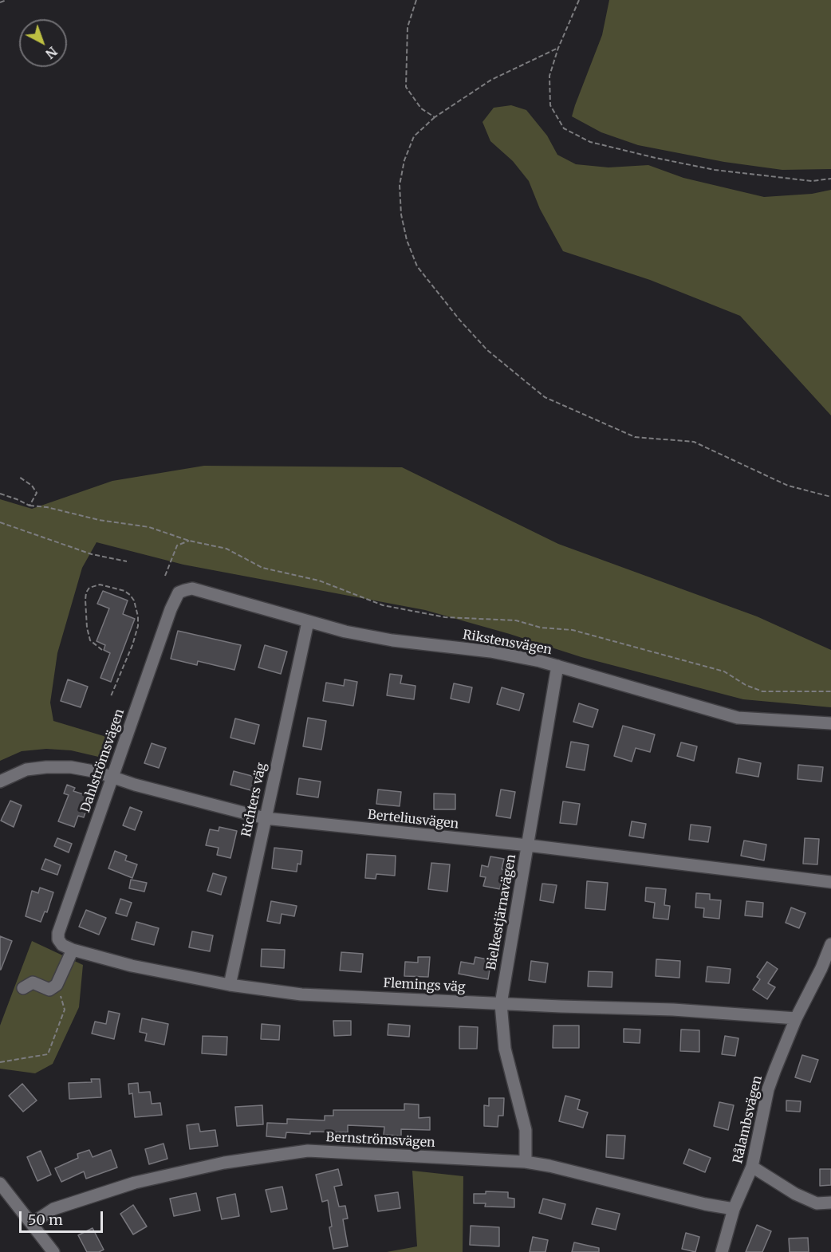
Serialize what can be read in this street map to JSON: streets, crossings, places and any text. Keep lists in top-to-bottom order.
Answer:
{
  "streets": {
    "street": [
      "Rikstensvägen",
      "Dahlströmsvägen",
      "Richters väg",
      "Berteliusvägen",
      "Bielkestjärnavägen",
      "Flemings väg",
      "Rålambsvägen",
      "Bernströmsvägen"
    ]
  },
  "crossings": [
    ["Rikstensvägen", "Dahlströmsvägen"],
    ["Rikstensvägen", "Richters väg"],
    ["Rikstensvägen", "Bielkestjärnavägen"],
    ["Dahlströmsvägen", "Berteliusvägen"],
    ["Dahlströmsvägen", "Flemings väg"],
    ["Richters väg", "Berteliusvägen"],
    ["Richters väg", "Flemings väg"],
    ["Berteliusvägen", "Bielkestjärnavägen"],
    ["Bielkestjärnavägen", "Flemings väg"],
    ["Bielkestjärnavägen", "Bernströmsvägen"],
    ["Flemings väg", "Rålambsvägen"],
    ["Rålambsvägen", "Bernströmsvägen"]
  ],
  "scale_bar": "50 m",
  "north": "bottom right"
}
